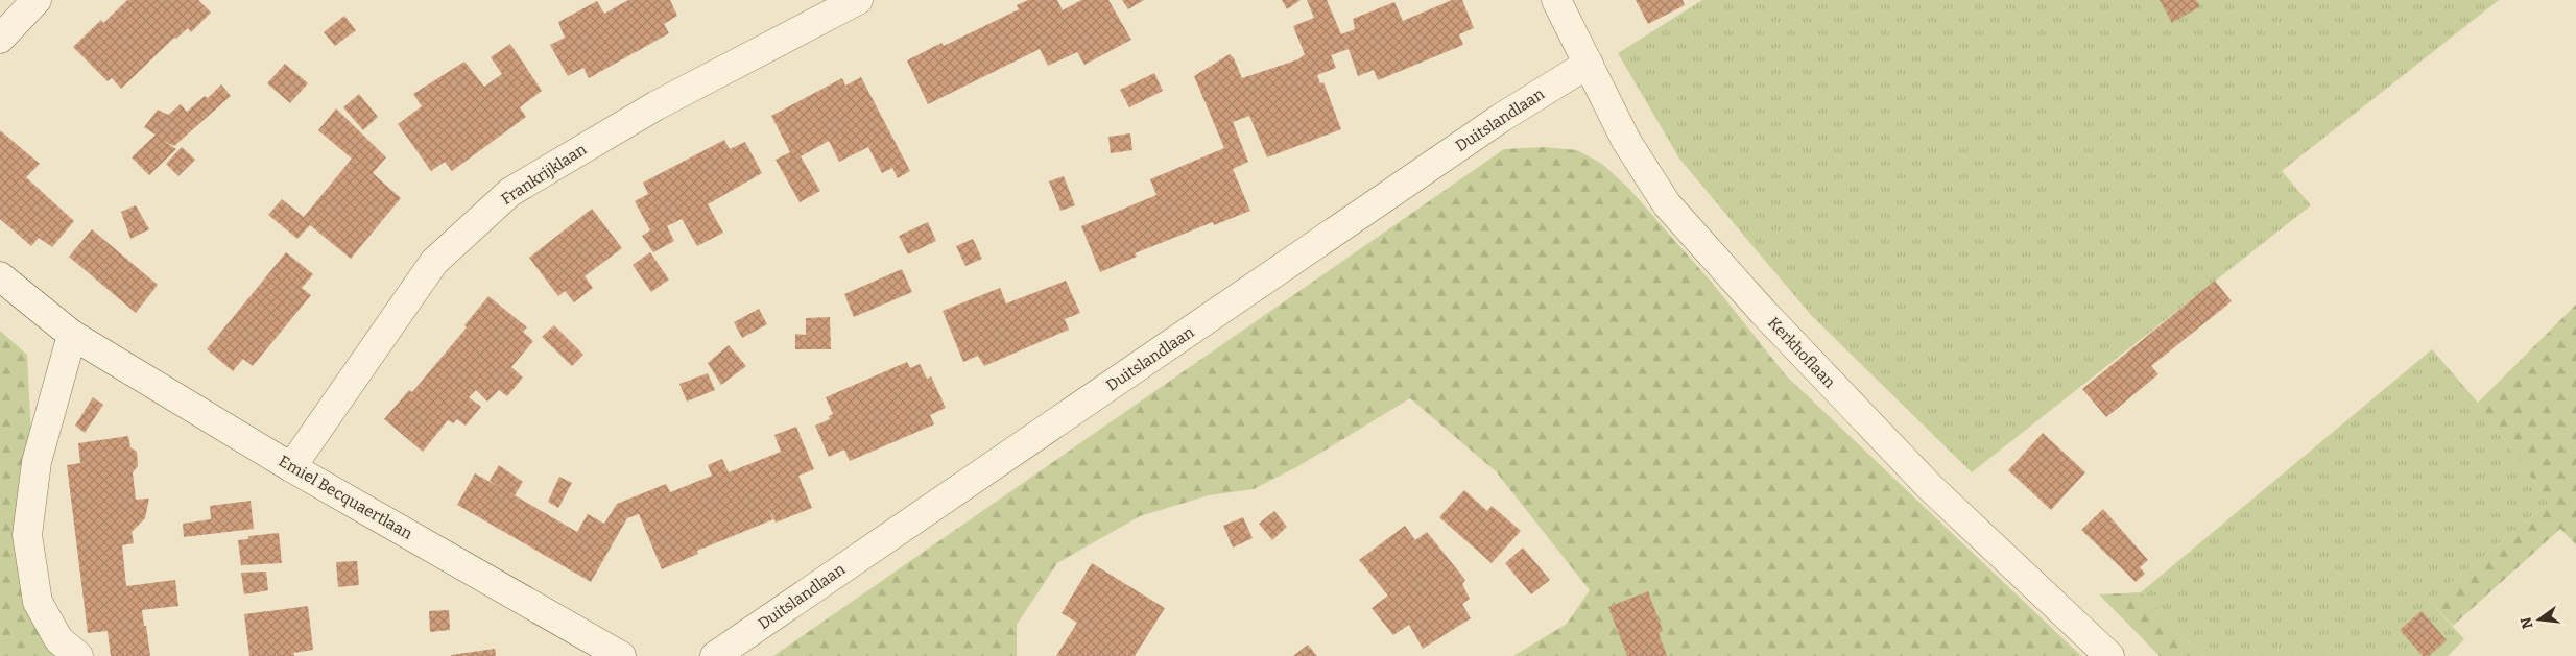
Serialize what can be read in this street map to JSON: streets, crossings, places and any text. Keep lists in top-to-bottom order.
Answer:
{
  "streets": {
    "street": [
      "Duitslandlaan",
      "Frankrijklaan",
      "Kerkhoflaan",
      "Emiel Becquaertlaan"
    ]
  },
  "crossings": [
    ["Duitslandlaan", "Kerkhoflaan"],
    ["Frankrijklaan", "Emiel Becquaertlaan"]
  ],
  "north": "left"
}
